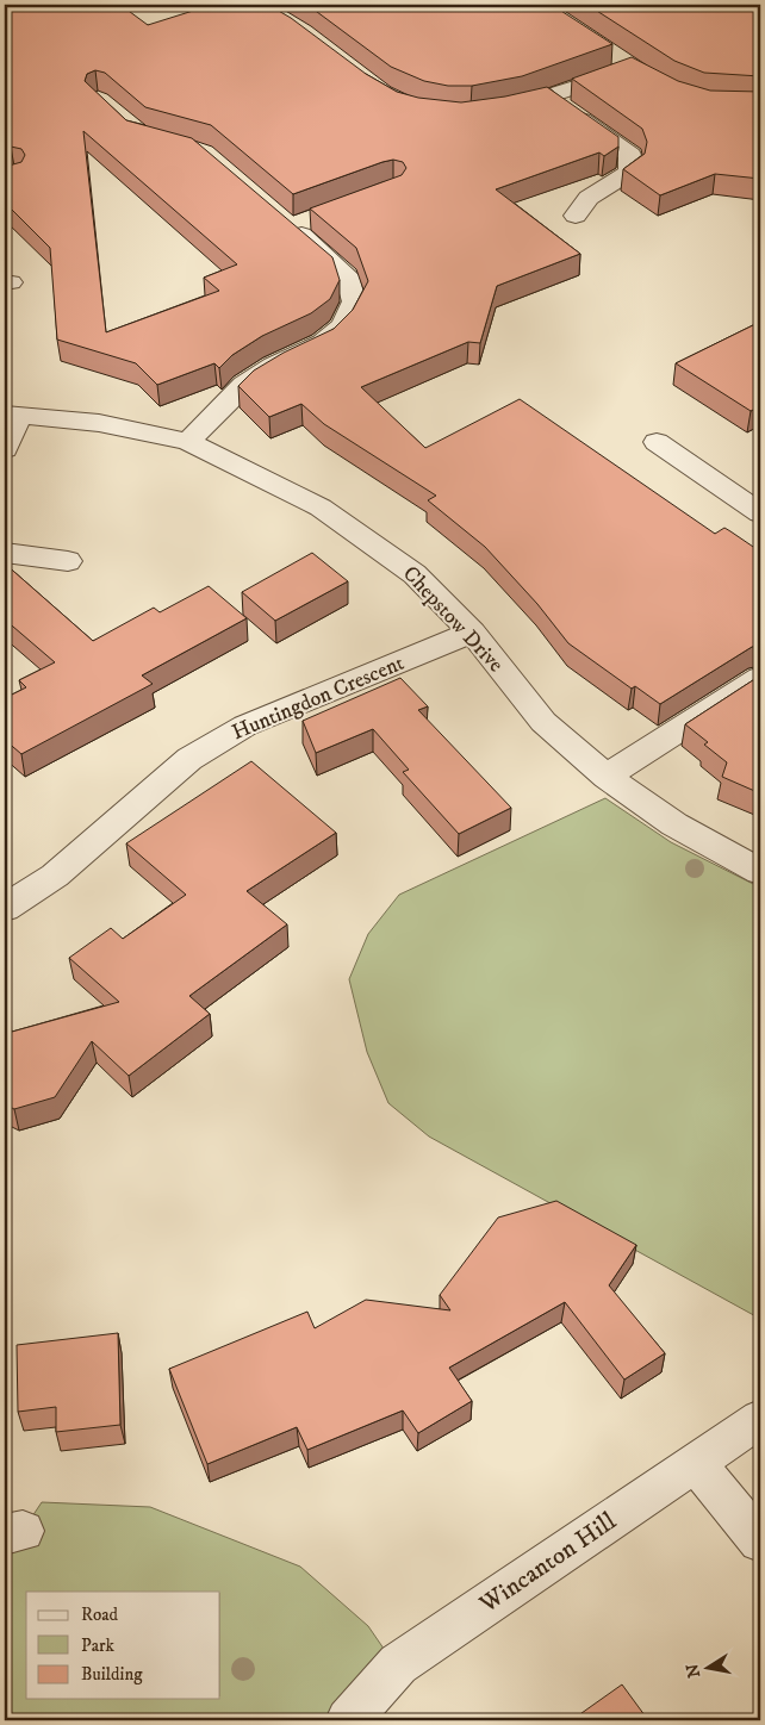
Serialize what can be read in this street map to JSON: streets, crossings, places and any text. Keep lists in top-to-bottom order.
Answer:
{
  "streets": {
    "street": ["Chepstow Drive", "Huntingdon Crescent", "Wincanton Hill"]
  },
  "crossings": [
    ["Chepstow Drive", "Huntingdon Crescent"]
  ],
  "legend": ["Road", "Park", "Building"],
  "north": "left"
}
